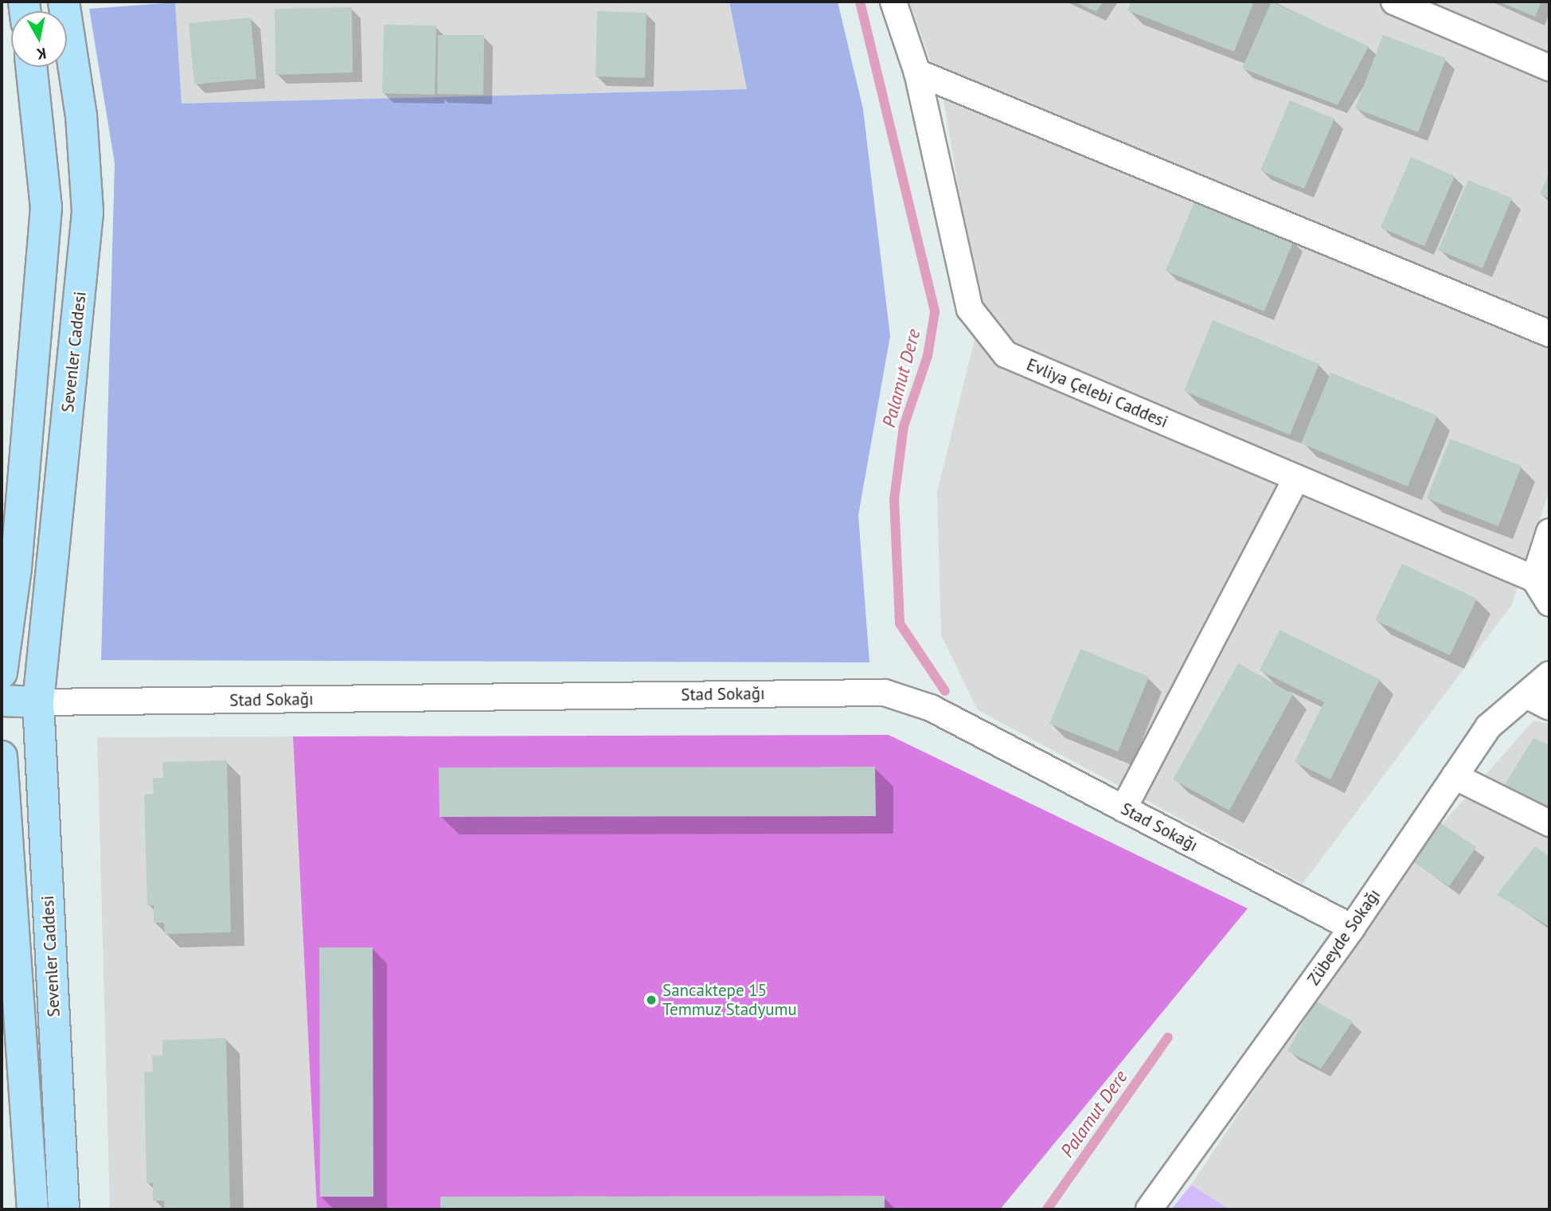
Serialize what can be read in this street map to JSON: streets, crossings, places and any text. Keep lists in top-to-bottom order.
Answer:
{
  "streets": {
    "main road": ["Sevenler Caddesi"],
    "street": ["Evliya Çelebi Caddesi", "Stad Sokağı", "Zübeyde Sokağı"]
  },
  "crossings": [
    ["Sevenler Caddesi", "Stad Sokağı"],
    ["Stad Sokağı", "Zübeyde Sokağı"]
  ],
  "water": ["Palamut Dere"],
  "places": ["Sancaktepe 15 Temmuz Stadyumu"],
  "north": "bottom"
}
